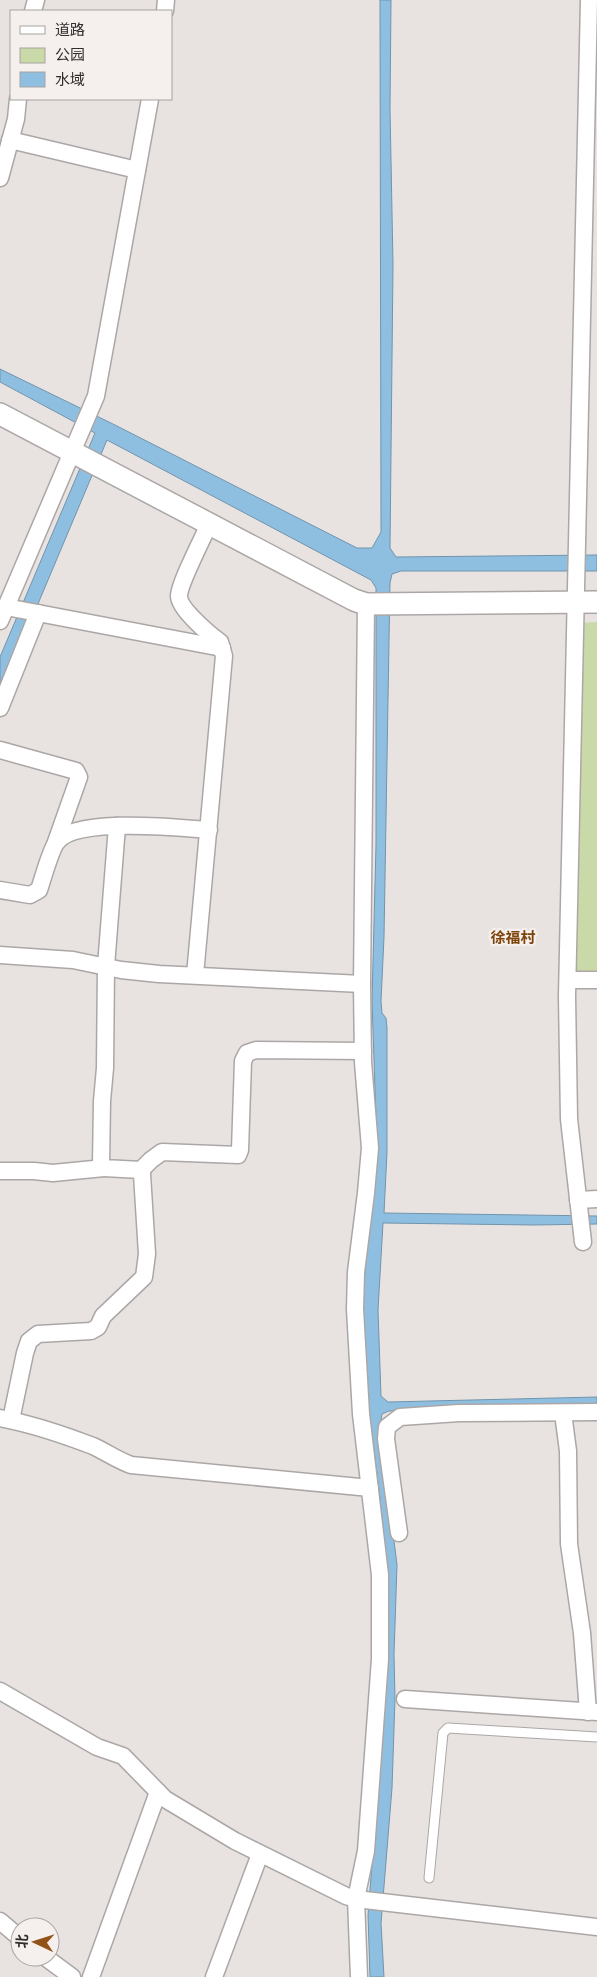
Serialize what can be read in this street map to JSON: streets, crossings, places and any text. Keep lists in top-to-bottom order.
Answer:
{
  "districts": ["徐福村"],
  "legend": ["道路", "公园", "水域"],
  "north": "left"
}
